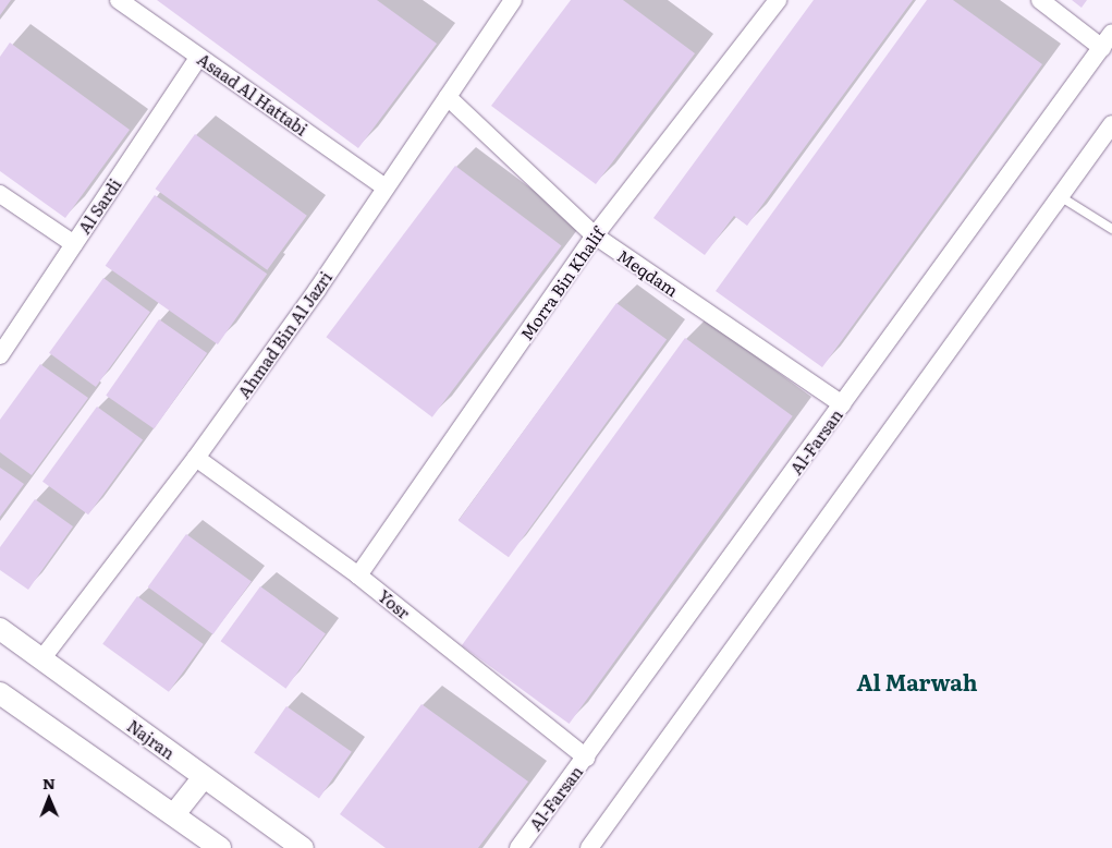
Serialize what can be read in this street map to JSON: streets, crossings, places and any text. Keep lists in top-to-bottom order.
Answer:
{
  "streets": {
    "street": [
      "Asaad Al Hattabi",
      "Al Sardi",
      "Meqdam",
      "Morra Bin Khalif",
      "Ahmad Bin Al Jazri",
      "Al-Farsan",
      "Yosr",
      "Najran"
    ]
  },
  "crossings": [
    ["Asaad Al Hattabi", "Al Sardi"],
    ["Asaad Al Hattabi", "Ahmad Bin Al Jazri"],
    ["Meqdam", "Morra Bin Khalif"],
    ["Meqdam", "Ahmad Bin Al Jazri"],
    ["Meqdam", "Al-Farsan"],
    ["Morra Bin Khalif", "Yosr"],
    ["Ahmad Bin Al Jazri", "Yosr"],
    ["Ahmad Bin Al Jazri", "Najran"],
    ["Al-Farsan", "Yosr"]
  ],
  "districts": ["Al Marwah"],
  "north": "top"
}
